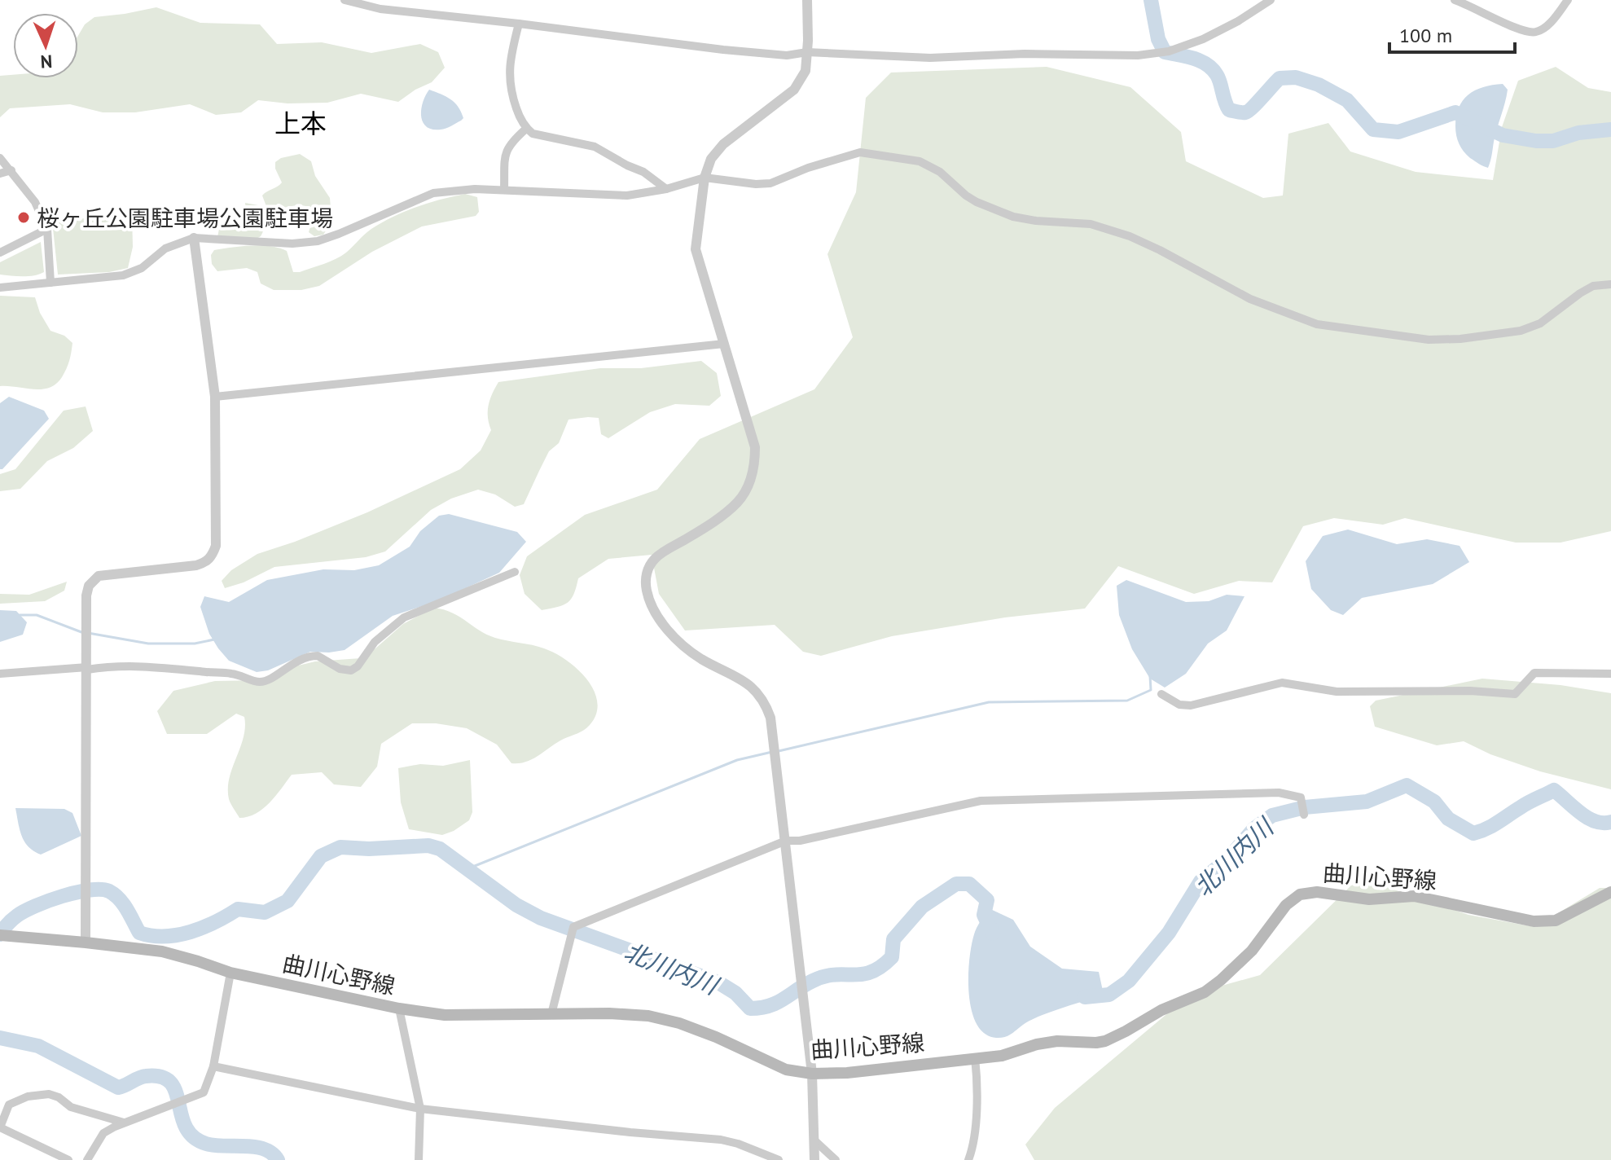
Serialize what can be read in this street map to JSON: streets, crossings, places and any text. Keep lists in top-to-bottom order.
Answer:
{
  "streets": {
    "main road": ["曲川心野線"]
  },
  "districts": ["上本"],
  "water": ["北川内川"],
  "places": ["桜ヶ丘公園駐車場公園駐車場"],
  "scale_bar": "100 m",
  "north": "bottom"
}
